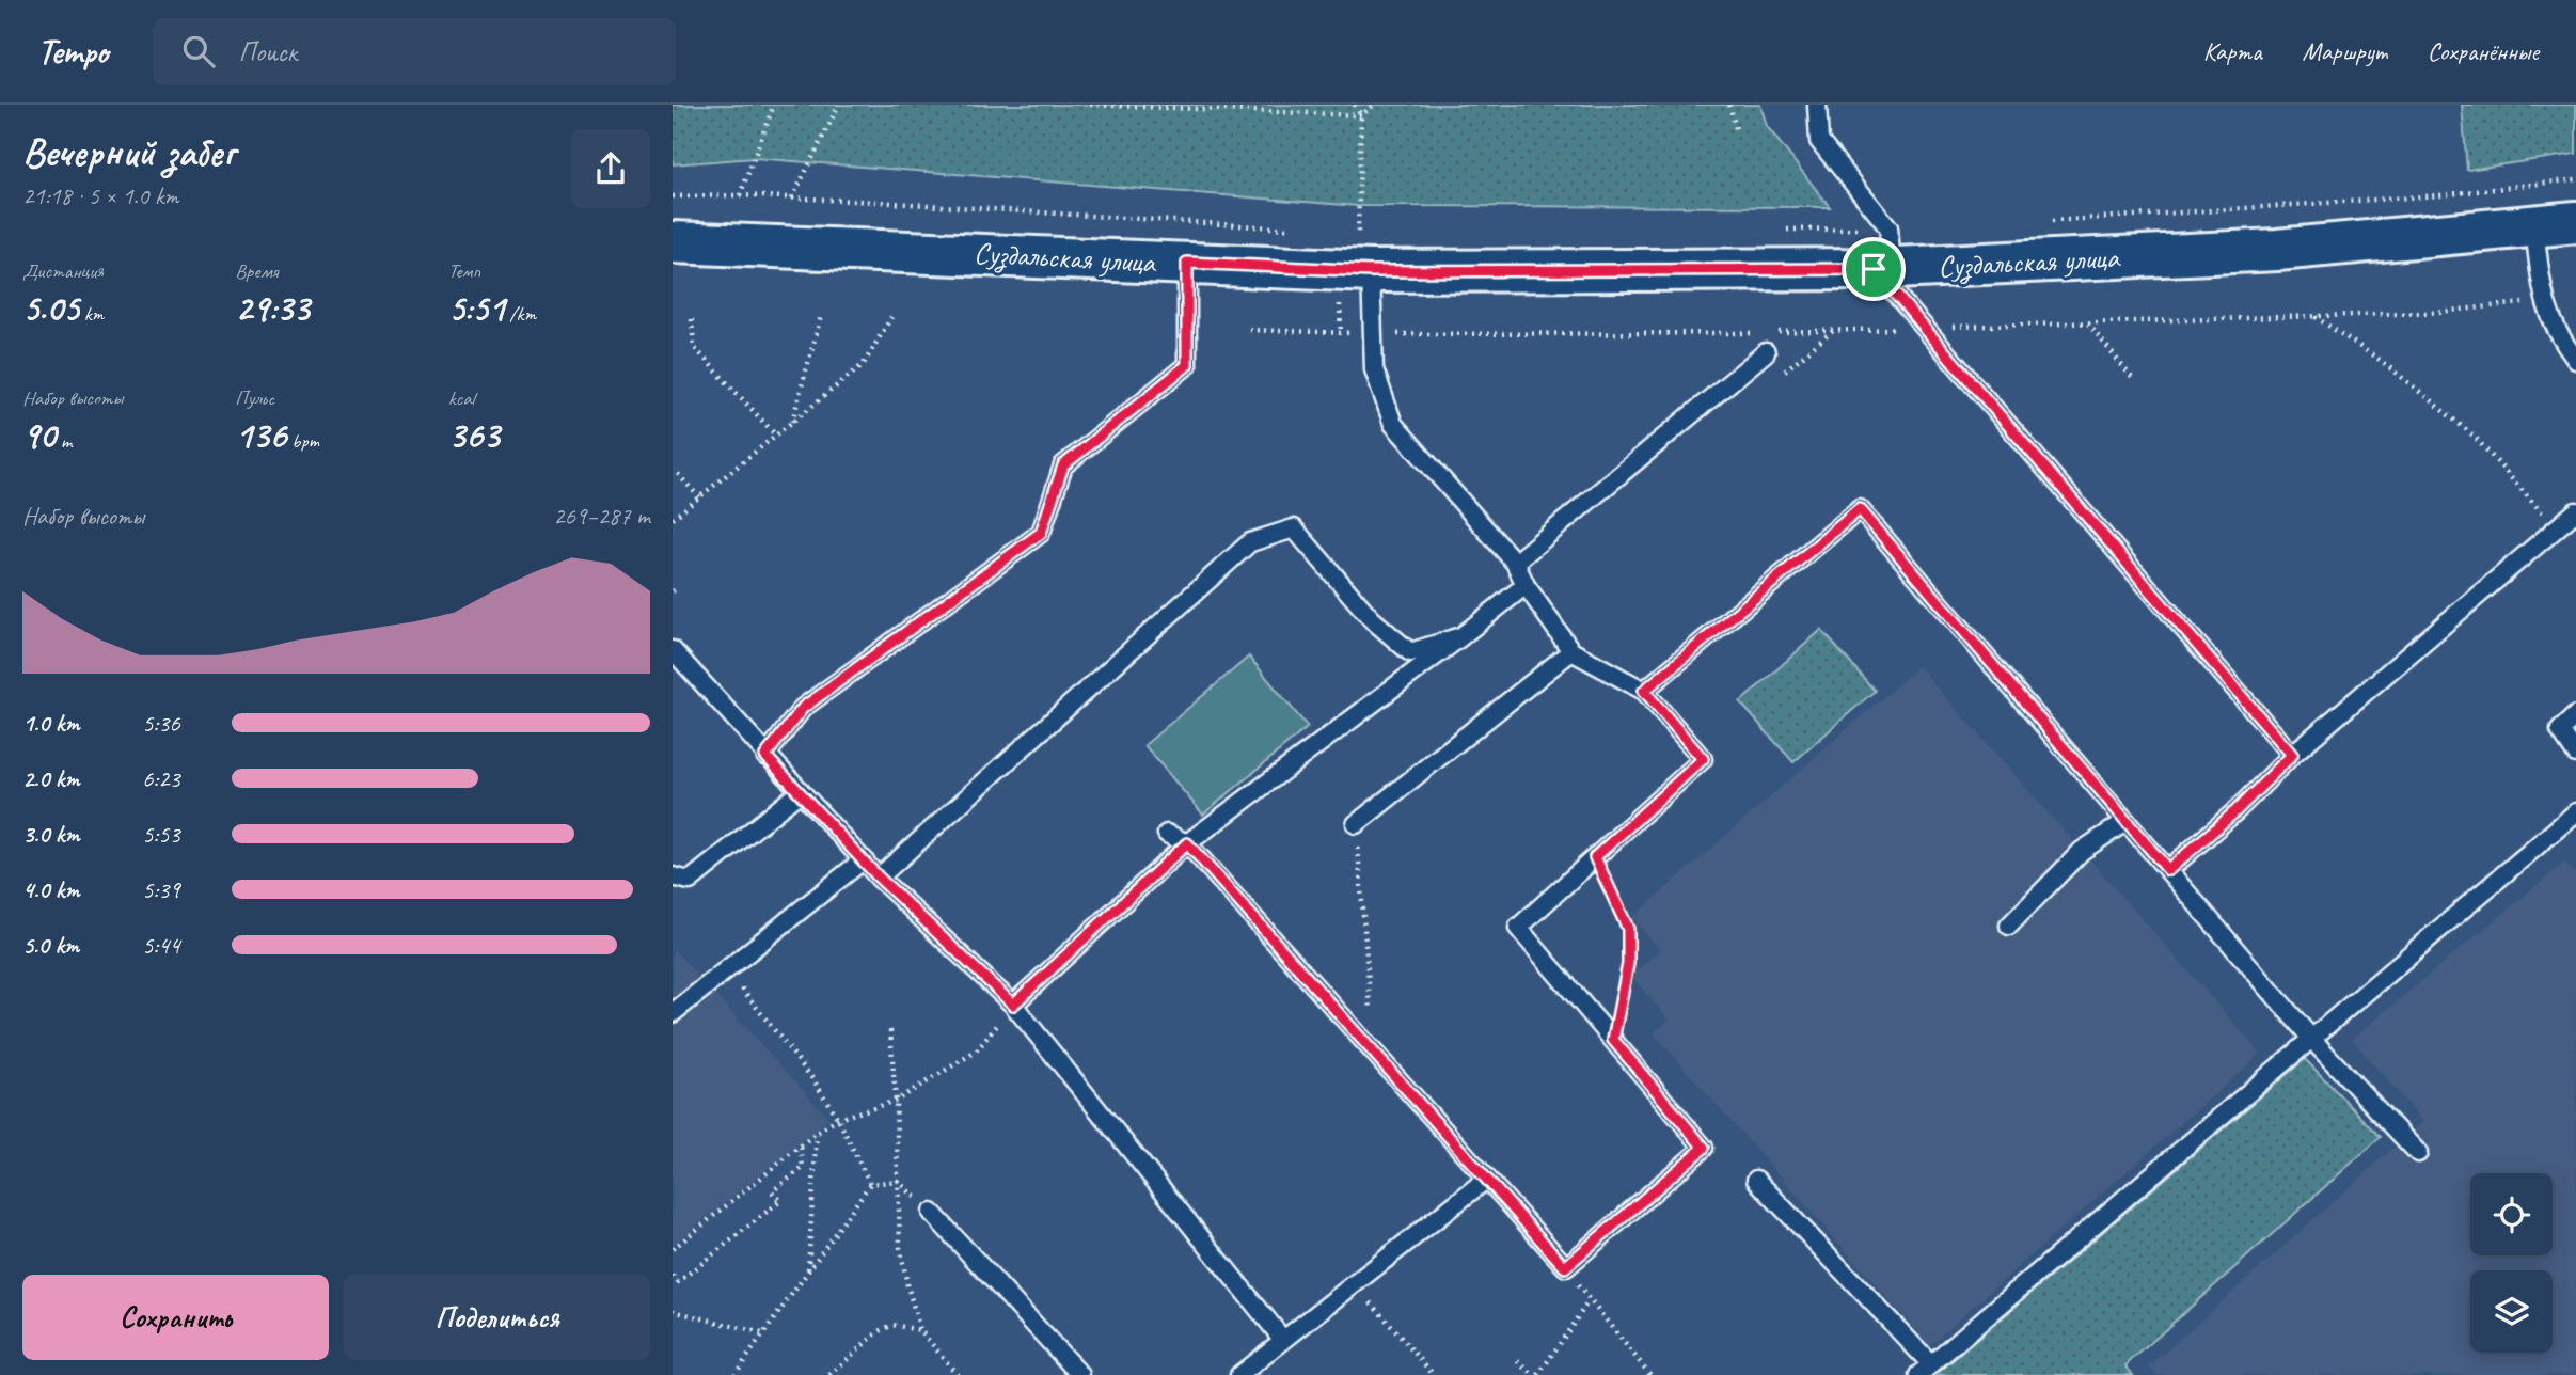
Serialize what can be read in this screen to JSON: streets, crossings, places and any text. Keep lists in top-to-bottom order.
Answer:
{
  "streets": {
    "street": ["Суздальская улица"]
  },
  "page": {
    "header": "Tempo",
    "search": "Поиск",
    "nav": ["Карта", "Маршрут", "Сохранённые"],
    "heading": ["Вечерний забег", "21:18 · 5 × 1.0 km"],
    "stats": [
      ["Дистанция", "5.05 km"],
      ["Время", "29:33"],
      ["Темп", "5:51 /km"],
      ["Набор высоты", "90 m"],
      ["Пульс", "136 bpm"],
      ["kcal", "363"]
    ],
    "chart": ["Набор высоты", "269–287 m"],
    "list": [
      {
        "name": "1.0 km",
        "note": "5:36"
      },
      {
        "name": "2.0 km",
        "note": "6:23"
      },
      {
        "name": "3.0 km",
        "note": "5:53"
      },
      {
        "name": "4.0 km",
        "note": "5:39"
      },
      {
        "name": "5.0 km",
        "note": "5:44"
      }
    ],
    "buttons": ["Сохранить", "Поделиться"]
  }
}
